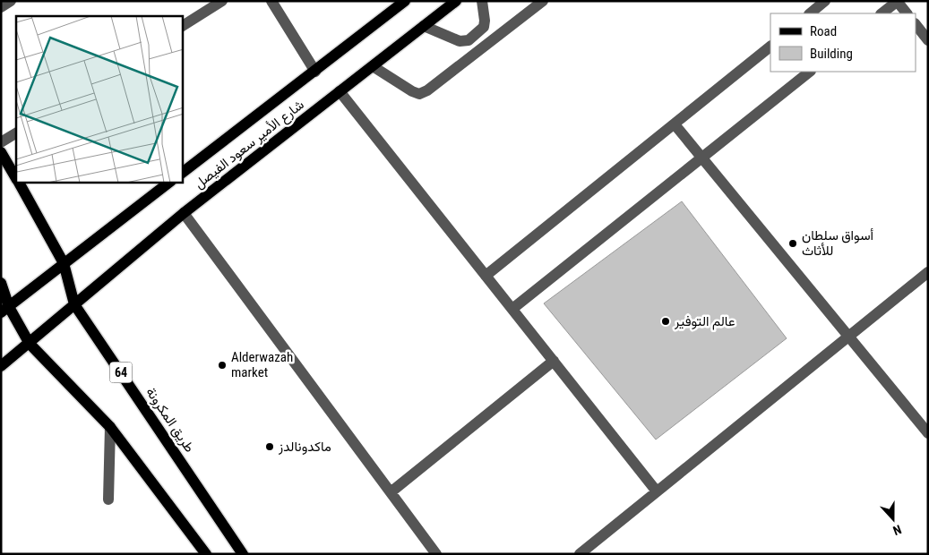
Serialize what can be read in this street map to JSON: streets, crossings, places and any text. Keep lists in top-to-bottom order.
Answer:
{
  "streets": {
    "main road": ["شارع الأمير سعود الفيصل", "64", "طريق المكرونة"]
  },
  "crossings": [
    ["شارع الأمير سعود الفيصل", "طريق المكرونة"]
  ],
  "places": [
    "أسواق سلطان للأثاث",
    "عالم التوفير",
    "Alderwazah market",
    "ماكدونالدز"
  ],
  "legend": ["Road", "Building"],
  "north": "bottom"
}
